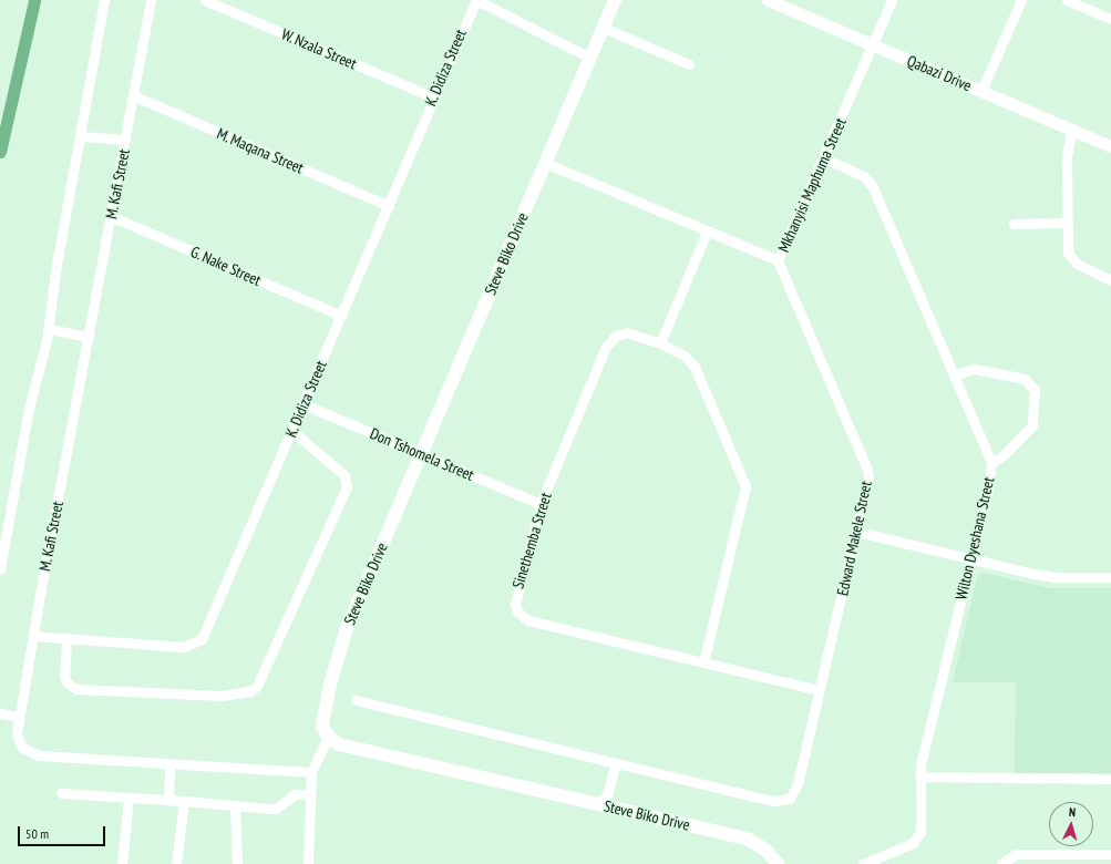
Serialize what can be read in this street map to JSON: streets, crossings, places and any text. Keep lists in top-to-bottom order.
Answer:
{
  "streets": {
    "main road": ["Steve Biko Drive"],
    "street": [
      "W. Nzala Street",
      "K. Didiza Street",
      "Qabazi Drive",
      "M. Maqana Street",
      "M. Kafi Street",
      "Mkhanyisi Maphuma Street",
      "G. Nake Street",
      "Don Tshomela Street",
      "Edward Makele Street",
      "Wilton Dyeshana Street",
      "Sinethemba Street"
    ]
  },
  "crossings": [
    ["W. Nzala Street", "K. Didiza Street"],
    ["K. Didiza Street", "M. Maqana Street"],
    ["K. Didiza Street", "M. Kafi Street"],
    ["K. Didiza Street", "G. Nake Street"],
    ["K. Didiza Street", "Don Tshomela Street"],
    ["Qabazi Drive", "Mkhanyisi Maphuma Street"],
    ["M. Maqana Street", "M. Kafi Street"],
    ["M. Kafi Street", "G. Nake Street"],
    ["Mkhanyisi Maphuma Street", "Steve Biko Drive"],
    ["Mkhanyisi Maphuma Street", "Edward Makele Street"],
    ["Mkhanyisi Maphuma Street", "Wilton Dyeshana Street"],
    ["Steve Biko Drive", "Don Tshomela Street"],
    ["Don Tshomela Street", "Sinethemba Street"],
    ["Edward Makele Street", "Sinethemba Street"]
  ],
  "scale_bar": "50 m",
  "north": "top"
}
